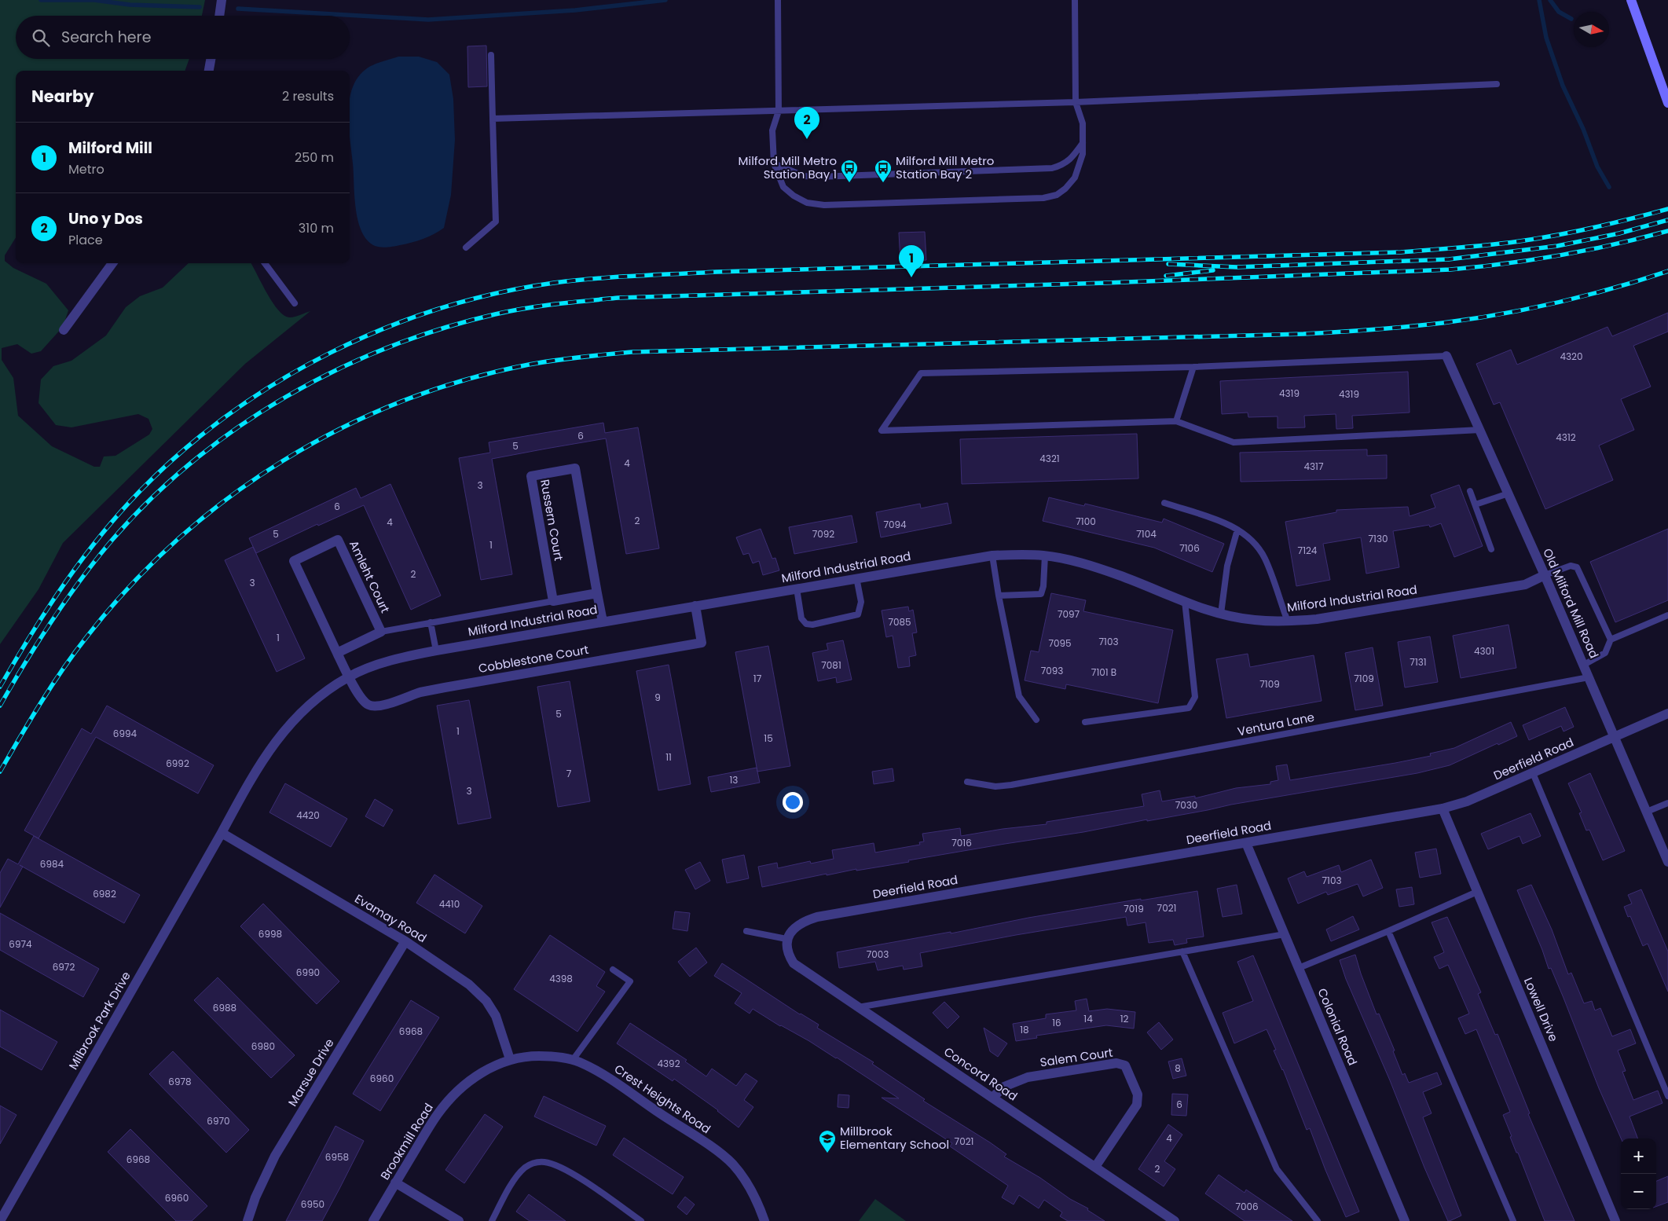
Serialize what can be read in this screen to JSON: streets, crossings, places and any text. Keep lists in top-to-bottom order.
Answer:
{
  "streets": {
    "street": [
      "Russern Court",
      "Milford Industrial Road",
      "Amleht Court",
      "Old Milford Mill Road",
      "Cobblestone Court",
      "Deerfield Road",
      "Evamay Road",
      "Lowell Drive",
      "Milbrook Park Drive",
      "Colonial Road",
      "Salem Court",
      "Marsue Drive",
      "Concord Road",
      "Crest Heights Road",
      "Brookmill Road"
    ],
    "lane": ["Ventura Lane"]
  },
  "crossings": [
    ["Russern Court", "Milford Industrial Road"],
    ["Milford Industrial Road", "Amleht Court"],
    ["Milford Industrial Road", "Old Milford Mill Road"],
    ["Milford Industrial Road", "Cobblestone Court"],
    ["Milford Industrial Road", "Evamay Road"],
    ["Milford Industrial Road", "Milbrook Park Drive"],
    ["Amleht Court", "Cobblestone Court"],
    ["Old Milford Mill Road", "Ventura Lane"],
    ["Old Milford Mill Road", "Deerfield Road"],
    ["Deerfield Road", "Lowell Drive"],
    ["Deerfield Road", "Colonial Road"],
    ["Deerfield Road", "Concord Road"],
    ["Evamay Road", "Milbrook Park Drive"],
    ["Evamay Road", "Marsue Drive"],
    ["Evamay Road", "Crest Heights Road"],
    ["Evamay Road", "Brookmill Road"],
    ["Salem Court", "Concord Road"],
    ["Crest Heights Road", "Brookmill Road"]
  ],
  "places": {
    "bus stop": ["Milford Mill Metro Station Bay 1", "Milford Mill Metro Station Bay 2"],
    "school or university": ["Millbrook Elementary School"]
  },
  "house_numbers": [
    "4320",
    "4319",
    "4319",
    "6",
    "4312",
    "5",
    "4321",
    "4",
    "4317",
    "3",
    "6",
    "2",
    "7100",
    "4",
    "7094",
    "5",
    "7092",
    "7104",
    "7130",
    "1",
    "7106",
    "7124",
    "2",
    "3",
    "7097",
    "7085",
    "1",
    "7103",
    "7095",
    "4301",
    "7131",
    "7081",
    "7093",
    "7101 B",
    "17",
    "7109",
    "7109",
    "9",
    "5",
    "1",
    "6994",
    "15",
    "11",
    "6992",
    "7",
    "13",
    "3",
    "7030",
    "4420",
    "7016",
    "6984",
    "7103",
    "6982",
    "4410",
    "7021",
    "7019",
    "6998",
    "6974",
    "7003",
    "6972",
    "6990",
    "4398",
    "6988",
    "14",
    "12",
    "16",
    "18",
    "6968",
    "6980",
    "4392",
    "8",
    "6960",
    "6978",
    "6",
    "6970",
    "4",
    "7021",
    "6958",
    "6968",
    "2",
    "6960",
    "6950",
    "7006"
  ],
  "north": "right",
  "page": {
    "search": "Search here",
    "heading": ["Nearby", "2 results"],
    "pins": ["2", "1"],
    "list": [
      {
        "mark": "1",
        "name": "Milford Mill",
        "note": "Metro",
        "value": "250 m"
      },
      {
        "mark": "2",
        "name": "Uno y Dos",
        "note": "Place",
        "value": "310 m"
      }
    ],
    "map_buttons": ["+", "−"]
  }
}
